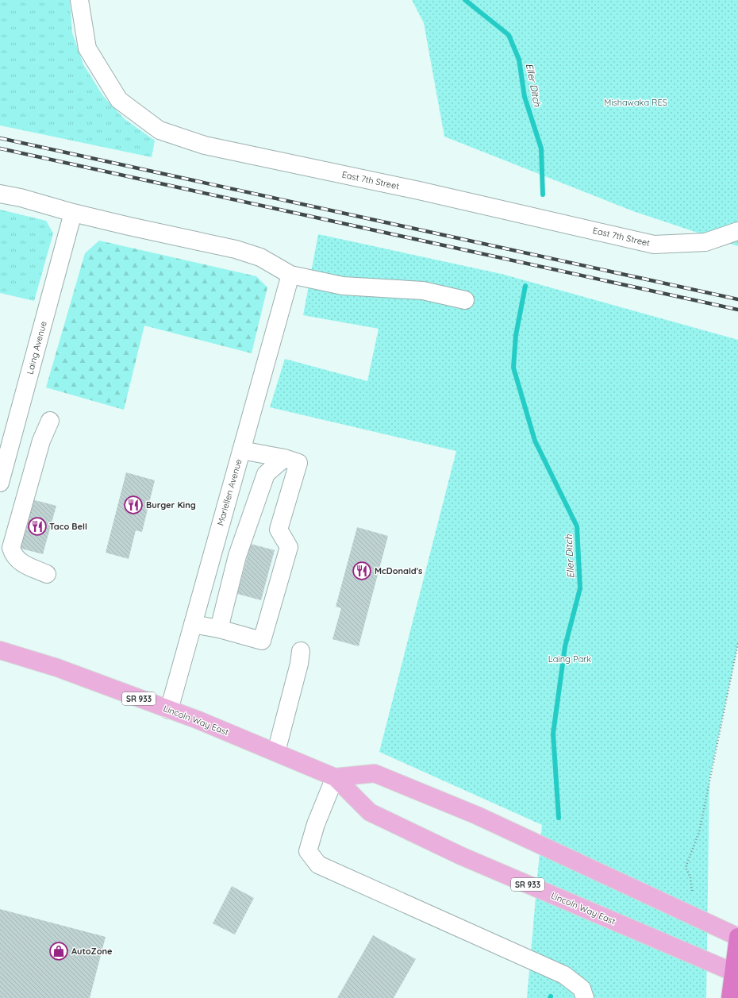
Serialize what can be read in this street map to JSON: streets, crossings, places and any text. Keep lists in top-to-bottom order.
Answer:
{
  "streets": {
    "main road": ["SR 933", "Lincoln Way East"],
    "street": ["East 7th Street", "Laing Avenue", "Mariellen Avenue"]
  },
  "crossings": [
    ["Mariellen Avenue", "Lincoln Way East"]
  ],
  "water": ["Eller Ditch"],
  "parks": ["Mishawaka RES", "Laing Park"],
  "places": {
    "restaurant": ["Burger King", "Taco Bell", "McDonald's"],
    "shop": ["AutoZone"]
  }
}
